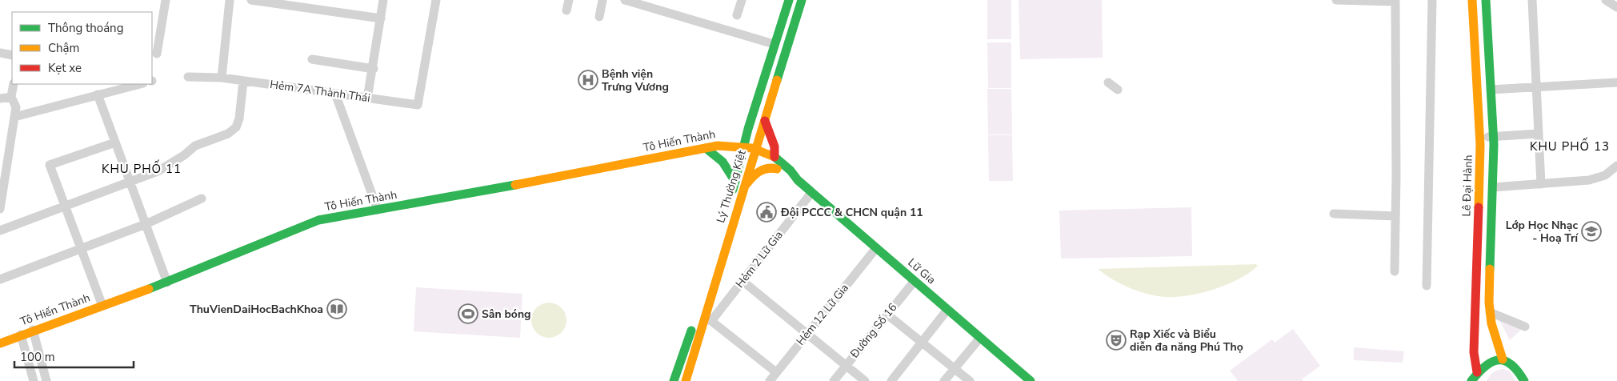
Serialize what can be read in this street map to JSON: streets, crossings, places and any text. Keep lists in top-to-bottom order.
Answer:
{
  "streets": {
    "main road": [
      "Tô Hiến Thành",
      "Lê Đại Hành",
      "Lý Thường Kiệt",
      "Lữ Gia"
    ],
    "street": [
      "Hẻm 7A Thành Thái",
      "Hẻm 2 Lữ Gia",
      "Hẻm 12 Lữ Gia",
      "Đường Số 16"
    ]
  },
  "crossings": [
    ["Tô Hiến Thành", "Lý Thường Kiệt"],
    ["Tô Hiến Thành", "Lữ Gia"],
    ["Lý Thường Kiệt", "Hẻm 2 Lữ Gia"],
    ["Lý Thường Kiệt", "Lữ Gia"],
    ["Hẻm 2 Lữ Gia", "Lữ Gia"],
    ["Lữ Gia", "Hẻm 12 Lữ Gia"],
    ["Lữ Gia", "Đường Số 16"]
  ],
  "districts": ["KHU PHỐ 13", "KHU PHỐ 11"],
  "places": {
    "hospital": ["Bệnh viện Trưng Vương"],
    "public building": ["Đội PCCC & CHCN quận 11"],
    "school or university": ["Lớp Học Nhạc - Hoạ Trí"],
    "library": ["ThuVienDaiHocBachKhoa"],
    "sports": ["Sân bóng"],
    "theatre": ["Rạp Xiếc và Biểu diễn đa năng Phú Thọ"]
  },
  "legend": ["Thông thoáng", "Chậm", "Kẹt xe"],
  "scale_bar": "100 m"
}
